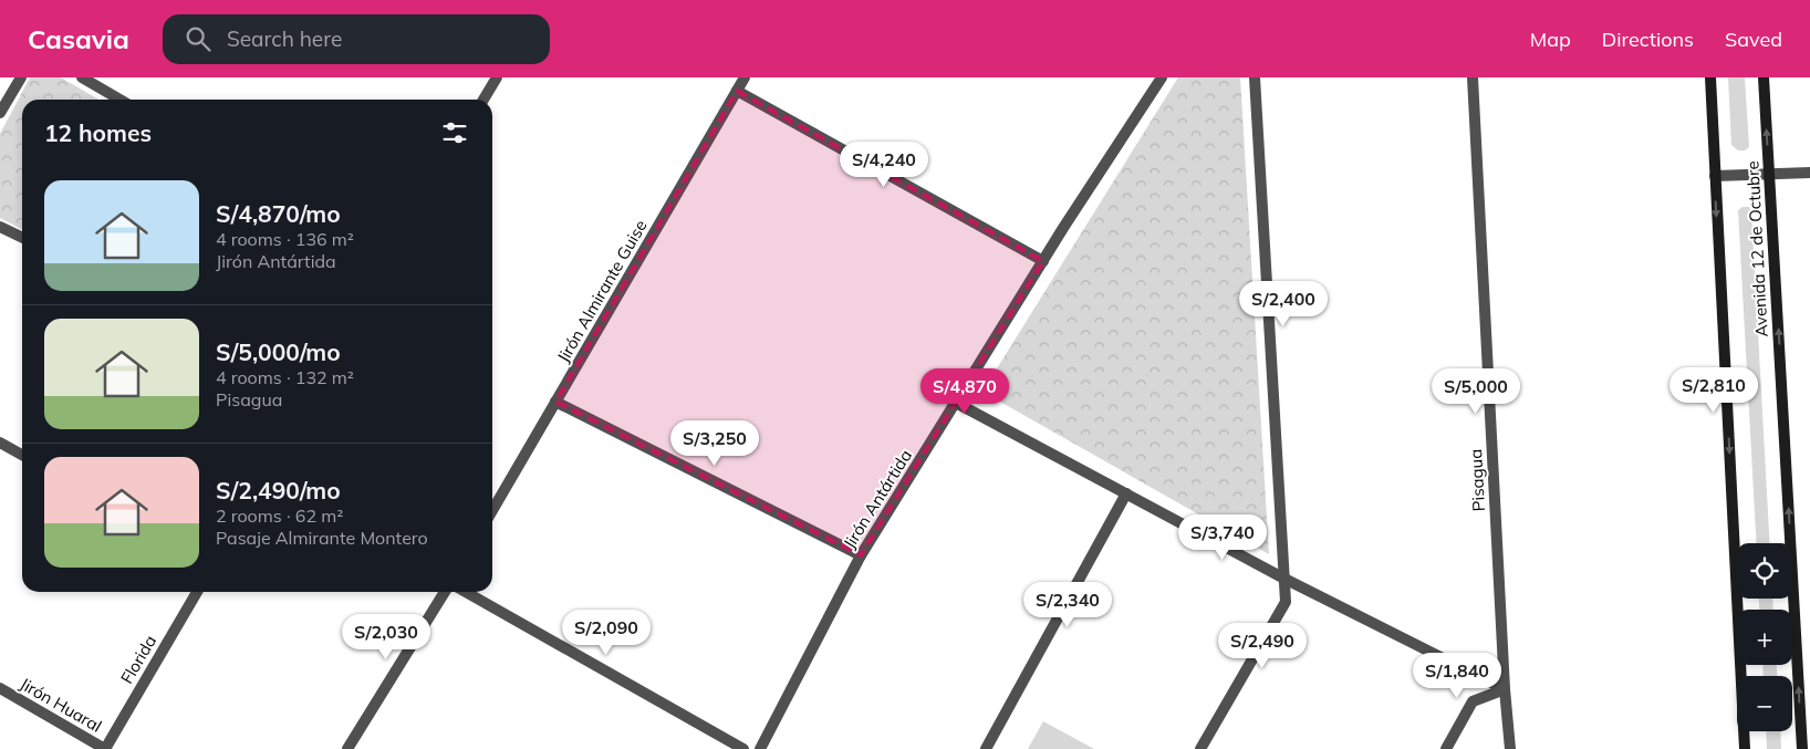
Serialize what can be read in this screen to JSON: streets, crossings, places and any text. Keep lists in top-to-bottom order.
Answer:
{
  "streets": {
    "main road": ["Avenida 12 de Octubre"],
    "street": [
      "Jirón Almirante Guise",
      "Pisagua",
      "Jirón Antártida",
      "Florida",
      "Jirón Huaral"
    ]
  },
  "crossings": [
    ["Florida", "Jirón Huaral"]
  ],
  "page": {
    "header": "Casavia",
    "search": "Search here",
    "nav": ["Map", "Directions", "Saved"],
    "heading": "12 homes",
    "price": [
      "S/4,240",
      "S/2,400",
      "S/2,810",
      "S/4,870",
      "S/5,000",
      "S/3,250",
      "S/3,740",
      "S/2,340",
      "S/2,090",
      "S/2,030",
      "S/2,490",
      "S/1,840"
    ],
    "list": [
      {
        "name": "S/4,870/mo",
        "note": "4 rooms · 136 m² · Jirón Antártida"
      },
      {
        "name": "S/5,000/mo",
        "note": "4 rooms · 132 m² · Pisagua"
      },
      {
        "name": "S/2,490/mo",
        "note": "2 rooms · 62 m² · Pasaje Almirante Montero"
      }
    ],
    "map_buttons": ["+", "−"]
  }
}
